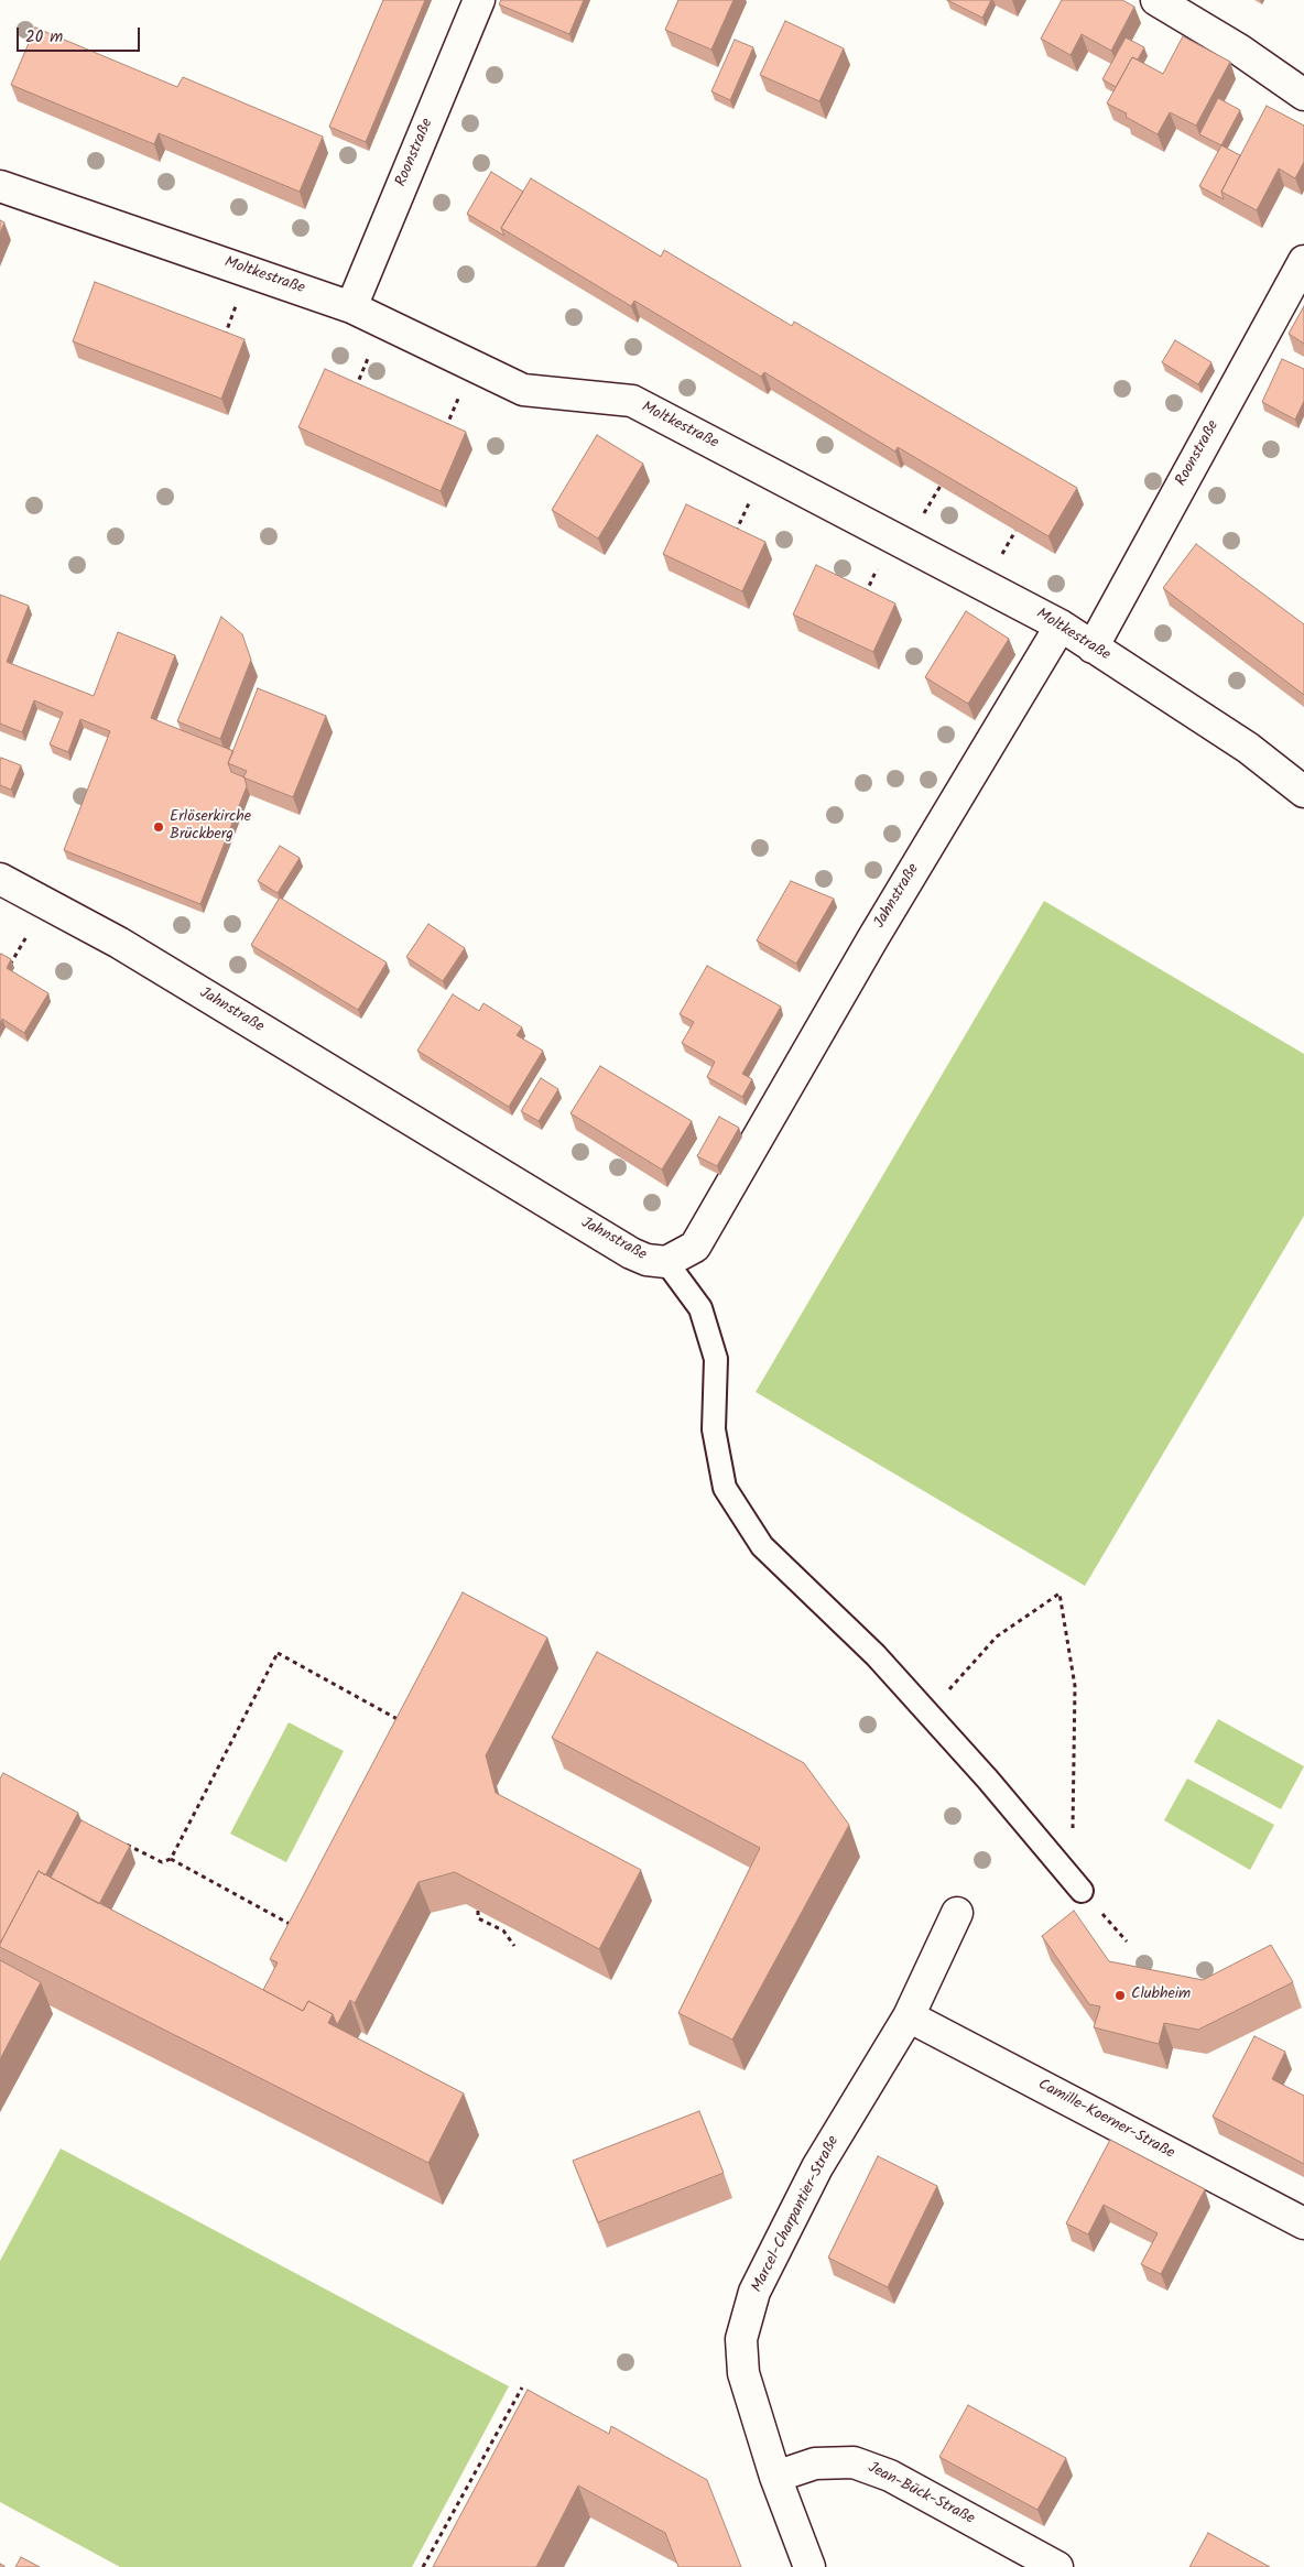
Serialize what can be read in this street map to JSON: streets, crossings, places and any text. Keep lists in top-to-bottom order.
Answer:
{
  "streets": {
    "street": [
      "Roonstraße",
      "Moltkestraße",
      "Jahnstraße",
      "Camille-Koerner-Straße",
      "Marcel-Charpantier-Straße",
      "Jean-Bück-Straße"
    ]
  },
  "crossings": [
    ["Roonstraße", "Moltkestraße"],
    ["Moltkestraße", "Jahnstraße"],
    ["Camille-Koerner-Straße", "Marcel-Charpantier-Straße"],
    ["Marcel-Charpantier-Straße", "Jean-Bück-Straße"]
  ],
  "places": ["Erlöserkirche Brückberg", "Clubheim"],
  "scale_bar": "20 m"
}
